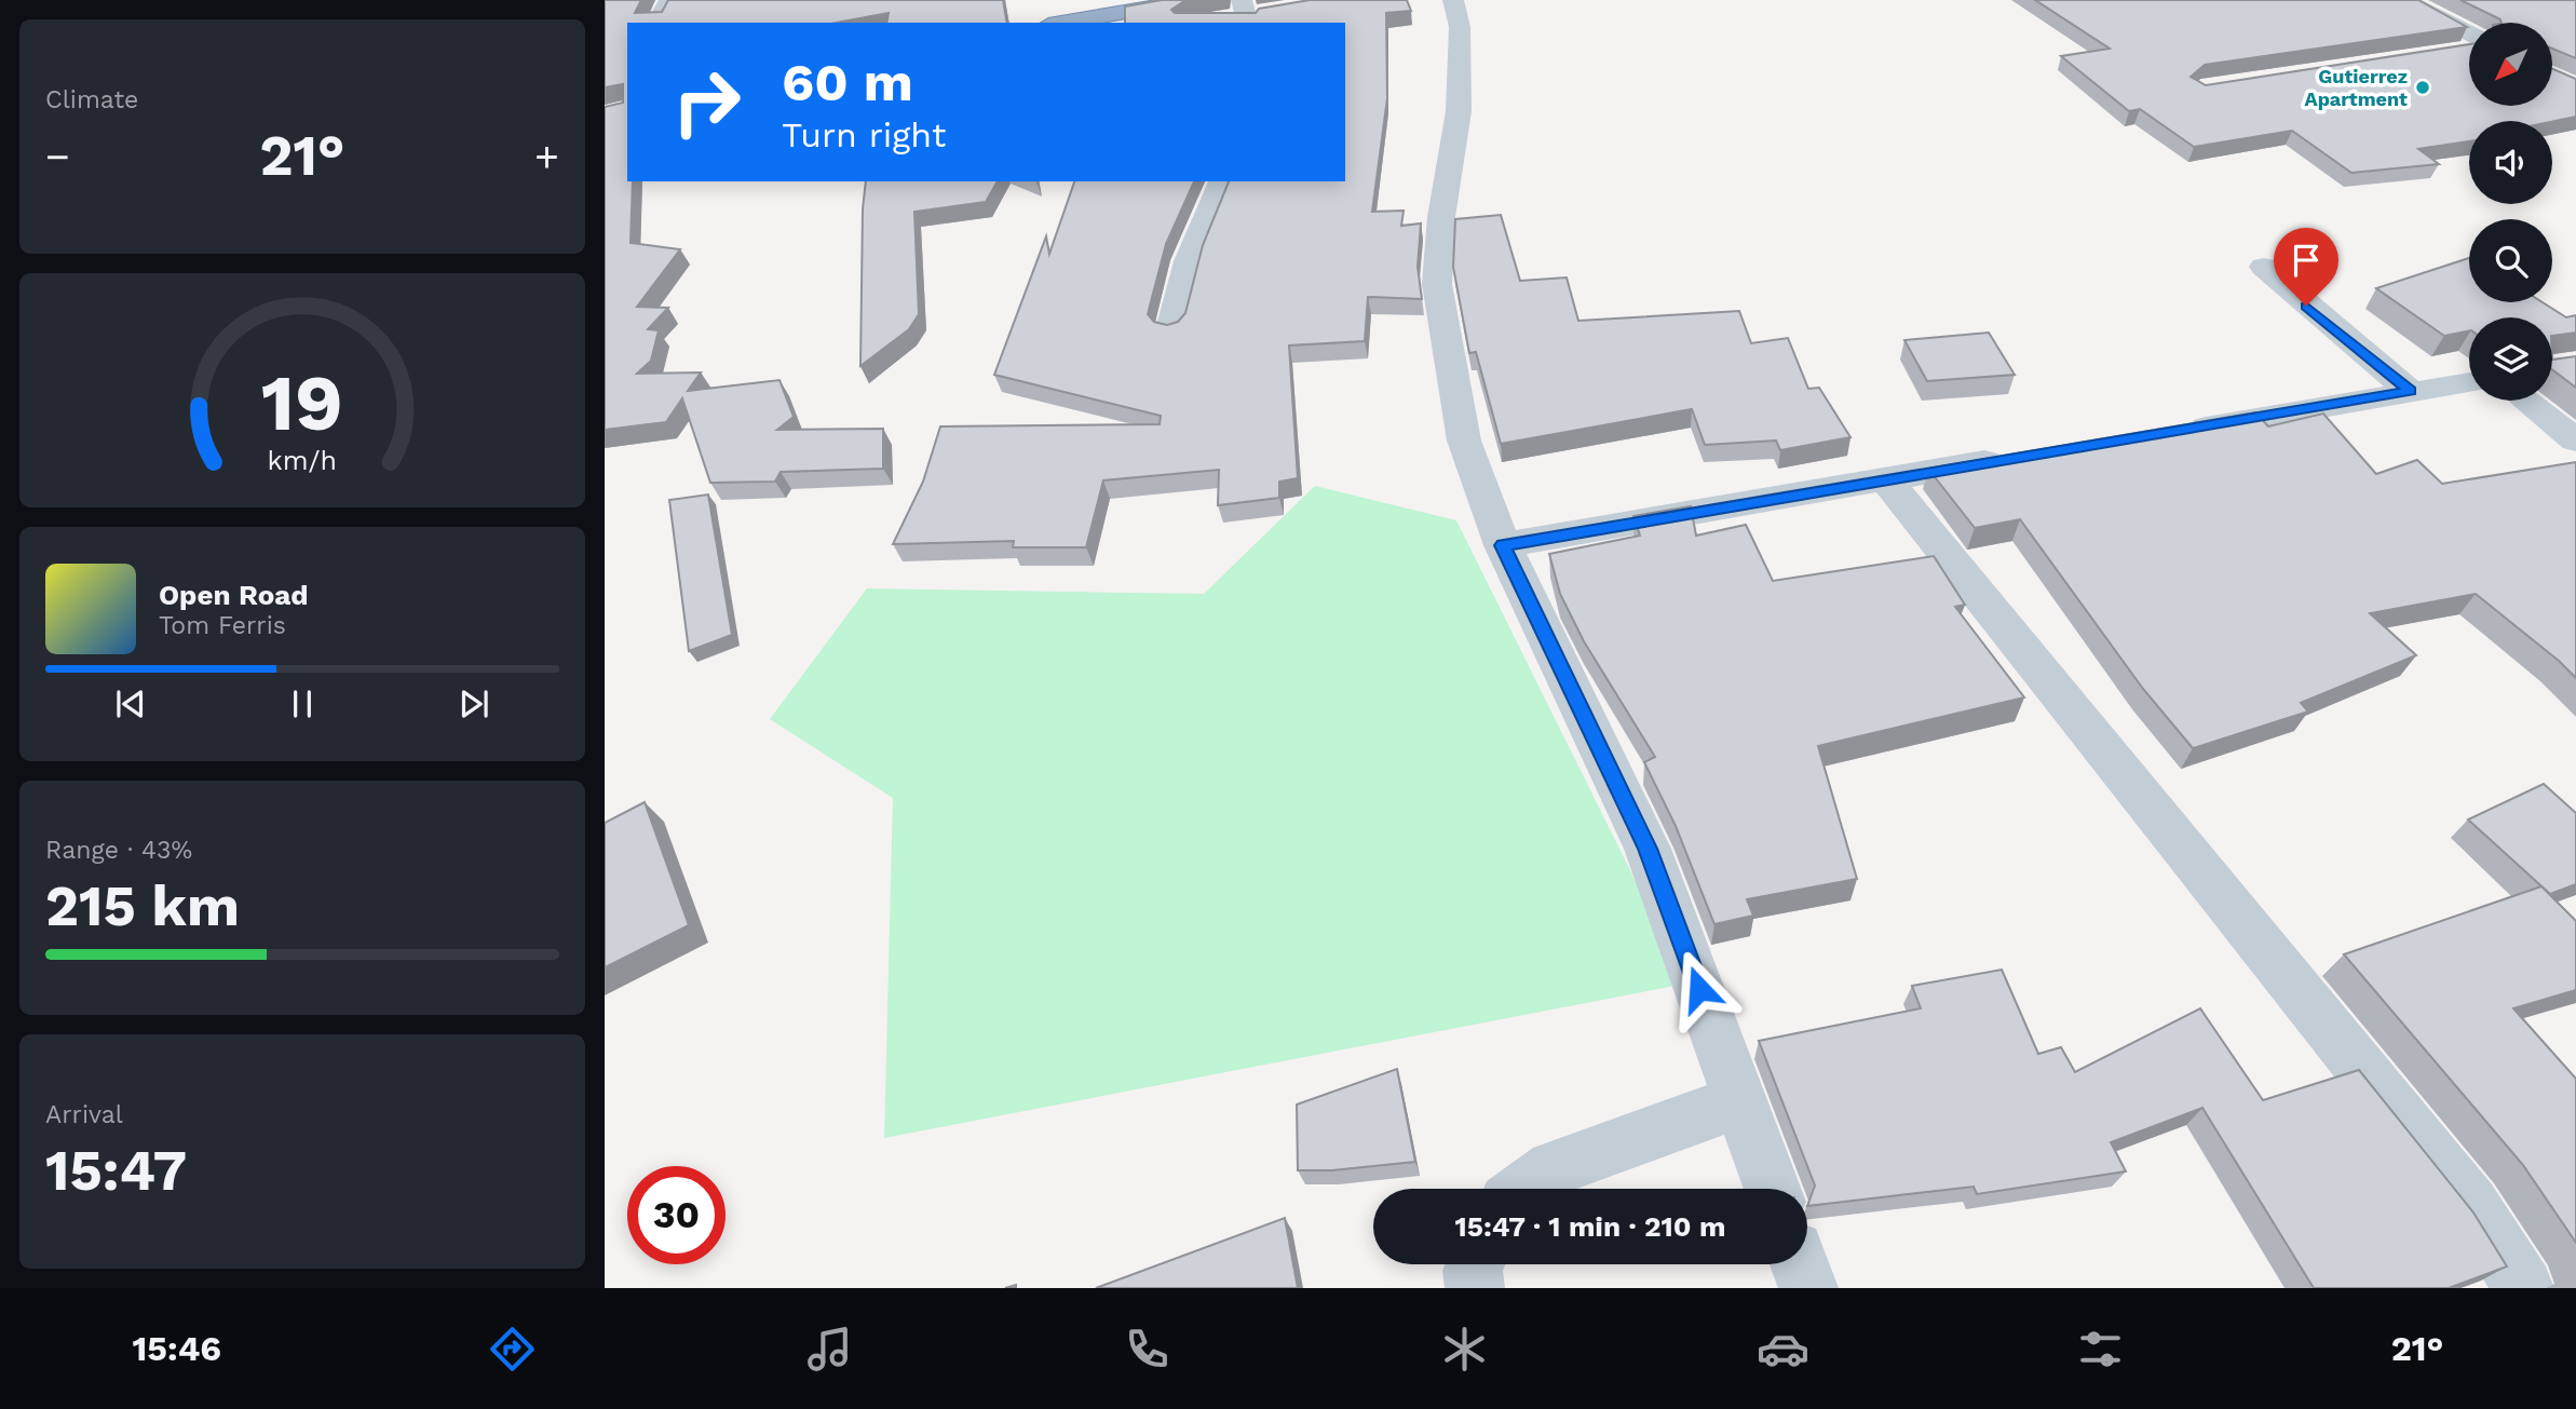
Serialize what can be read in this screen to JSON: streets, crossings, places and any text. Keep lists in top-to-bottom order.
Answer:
{
  "places": ["Gutierrez Apartment"],
  "north": "bottom left",
  "page": {
    "tile": [
      "Climate",
      ["Range · 43%", "215 km"],
      ["Arrival", "15:47"]
    ],
    "turn": ["60 m", "Turn right"],
    "heat": ["−", "21°", "+"],
    "song": ["Open Road", "Tom Ferris"],
    "limit": "30",
    "trip": "15:47 · 1 min · 210 m",
    "tabs": ["15:46", "21°"],
    "gauge": ["19", "km/h"]
  }
}
